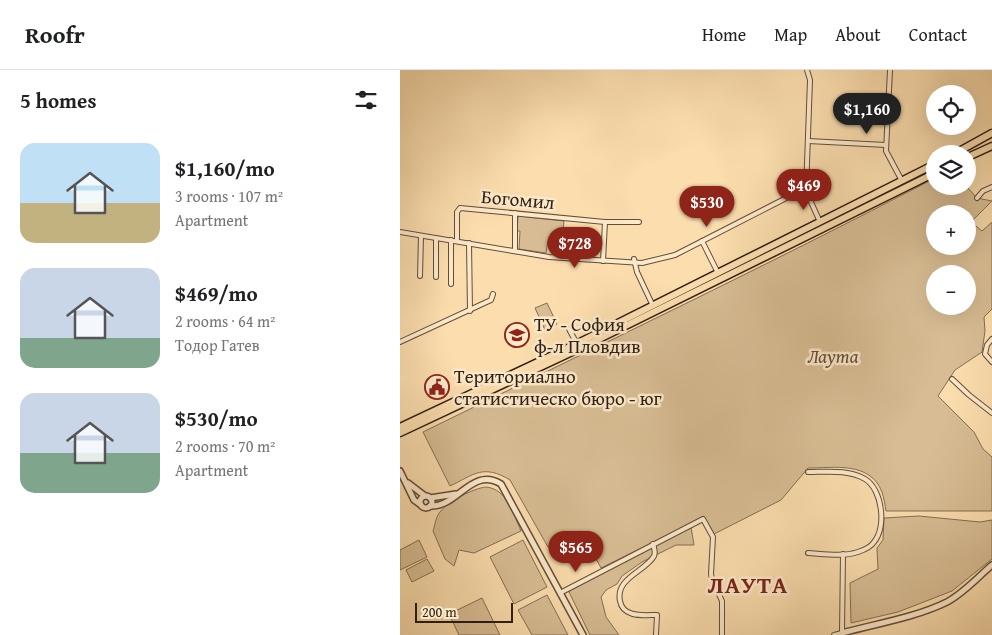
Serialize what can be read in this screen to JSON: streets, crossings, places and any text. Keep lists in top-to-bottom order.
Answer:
{
  "streets": {
    "street": ["Богомил"]
  },
  "districts": ["ЛАУТА"],
  "parks": ["Лаута"],
  "places": {
    "school or university": ["ТУ - София ф-л Пловдив"],
    "public building": ["Териториално статистическо бюро - юг"]
  },
  "scale_bar": "200 m",
  "page": {
    "header": "Roofr",
    "nav": [
      "Home",
      "Map",
      "About",
      "Contact"
    ],
    "heading": "5 homes",
    "map_buttons": ["+", "−"],
    "price": [
      "$1,160",
      "$469",
      "$530",
      "$728",
      "$565"
    ],
    "list": [
      {
        "name": "$1,160/mo",
        "note": "3 rooms · 107 m² · Apartment"
      },
      {
        "name": "$469/mo",
        "note": "2 rooms · 64 m² · Тодор Гатев"
      },
      {
        "name": "$530/mo",
        "note": "2 rooms · 70 m² · Apartment"
      }
    ],
    "scale": "200 m"
  }
}
